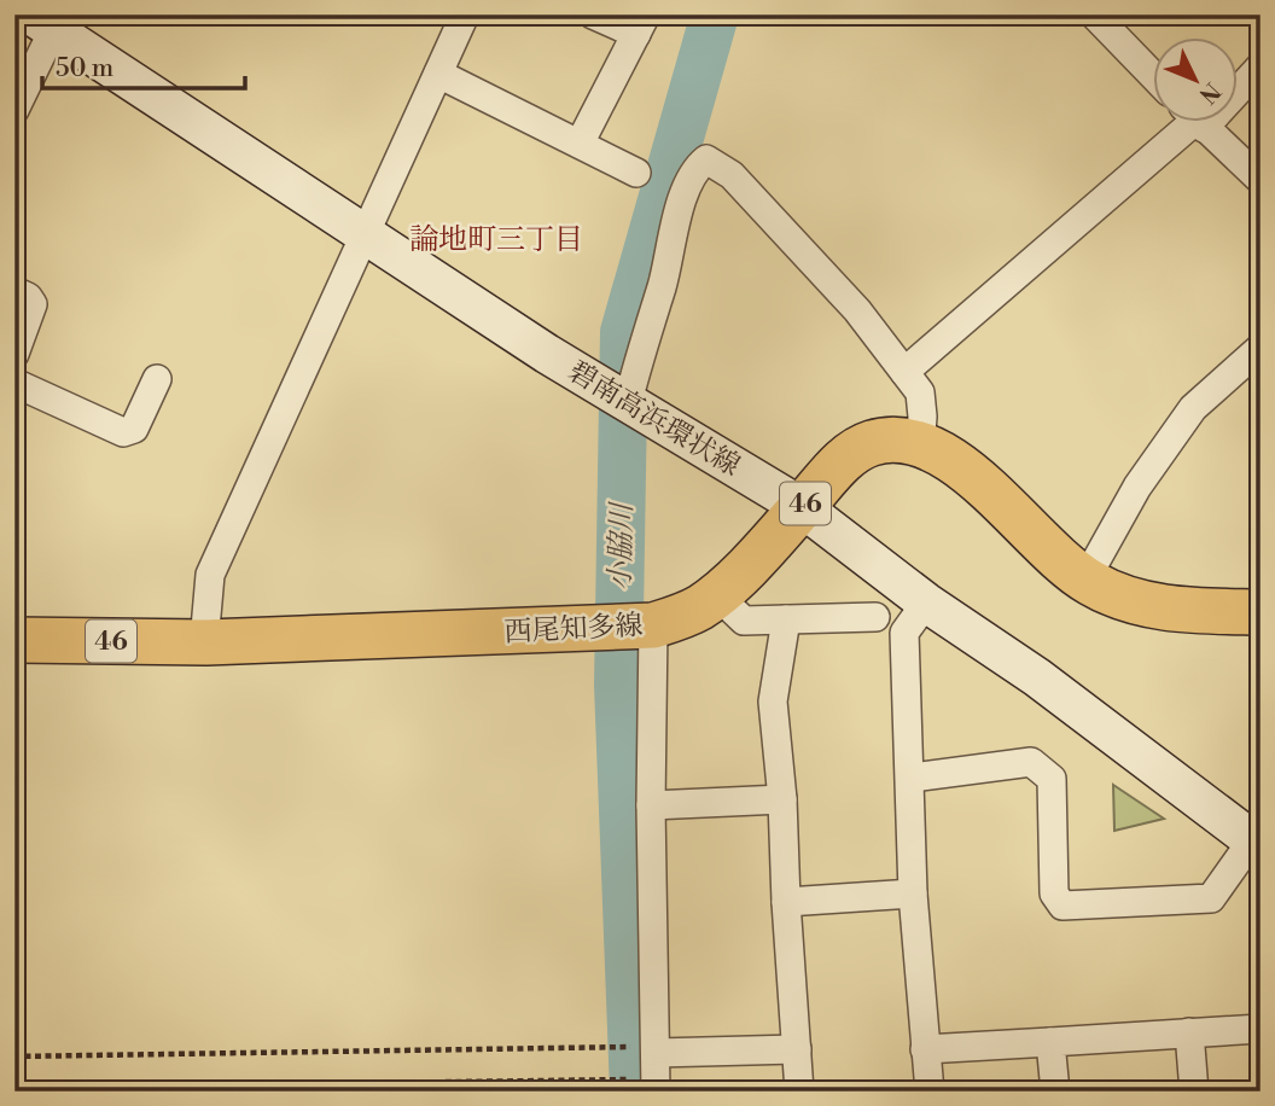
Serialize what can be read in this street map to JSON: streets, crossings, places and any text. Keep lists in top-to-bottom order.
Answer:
{
  "streets": {
    "main road": ["碧南高浜環状線", "46", "西尾知多線"]
  },
  "crossings": [
    ["碧南高浜環状線", "西尾知多線"]
  ],
  "districts": ["論地町三丁目"],
  "water": ["小脇川"],
  "scale_bar": "50 m",
  "north": "bottom right"
}
